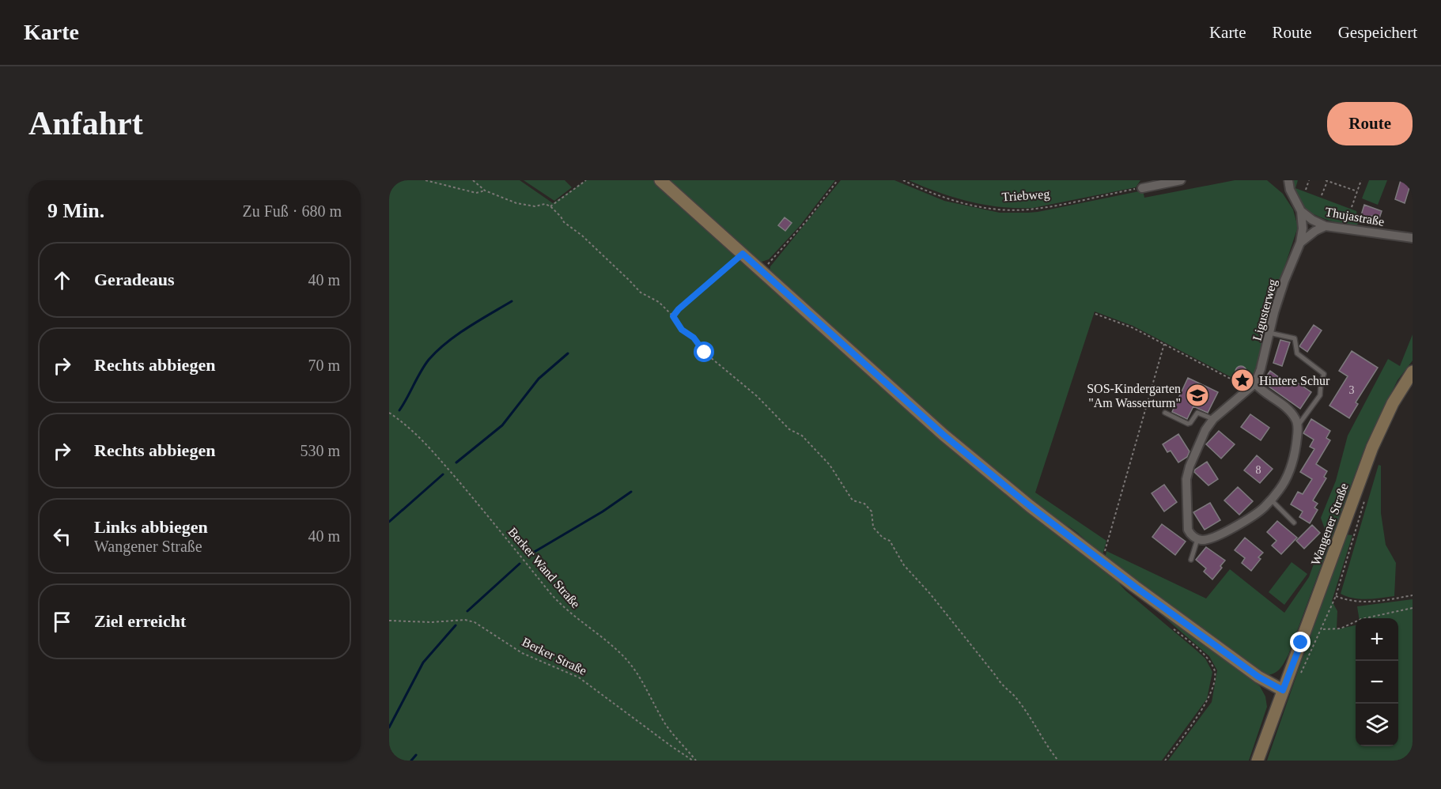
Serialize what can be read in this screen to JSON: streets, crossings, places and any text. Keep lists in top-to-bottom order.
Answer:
{
  "streets": {
    "main road": ["Wangener Straße"],
    "street": ["Thujastraße", "Ligusterweg"],
    "path": ["Triebweg", "Berker Wand Straße", "Berker Straße"]
  },
  "crossings": [
    ["Thujastraße", "Ligusterweg"],
    ["Berker Wand Straße", "Berker Straße"]
  ],
  "places": {
    "place": ["Hintere Schur"],
    "school or university": ["SOS-Kindergarten \"Am Wasserturm\""]
  },
  "house_numbers": ["3", "8"],
  "page": {
    "header": "Karte",
    "nav": ["Karte", "Route", "Gespeichert"],
    "buttons": "Route",
    "title": "Anfahrt",
    "heading": ["9 Min.", "Zu Fuß · 680 m"],
    "list": [
      ["Geradeaus", "40 m"],
      ["Rechts abbiegen", "70 m"],
      ["Rechts abbiegen", "530 m"],
      ["Links abbiegen", "Wangener Straße", "40 m"],
      "Ziel erreicht"
    ],
    "map_buttons": ["+", "−"]
  }
}
